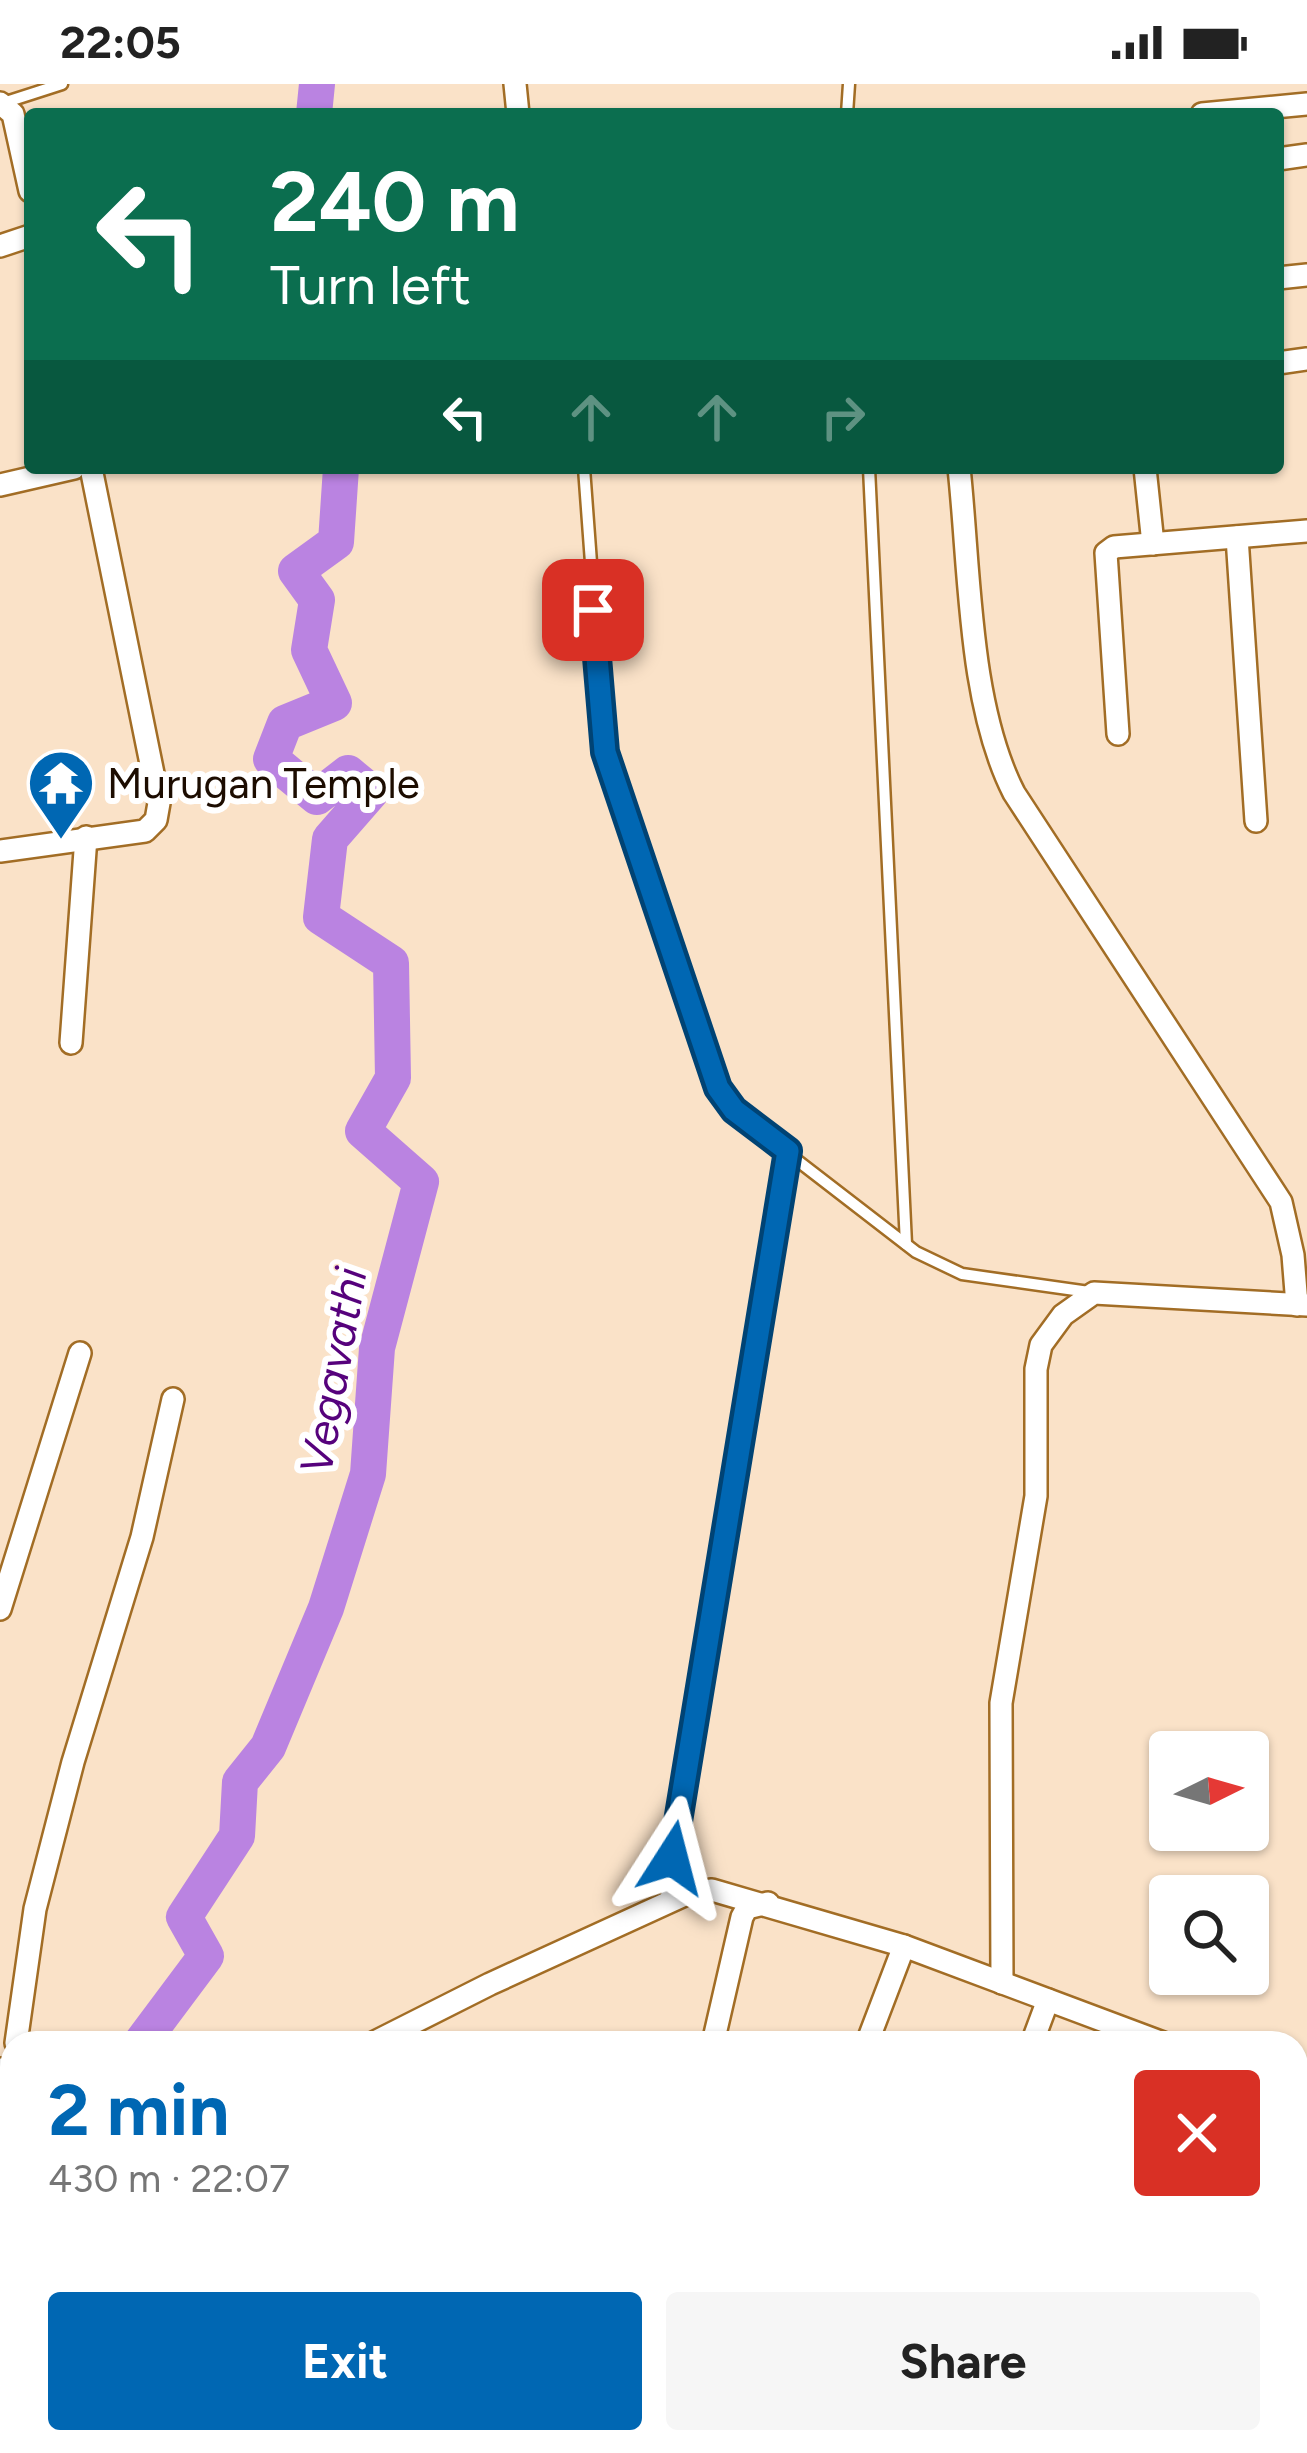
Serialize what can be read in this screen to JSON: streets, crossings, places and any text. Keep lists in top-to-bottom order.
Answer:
{
  "water": ["Vegavathi"],
  "places": {
    "temple": ["Murugan Temple"]
  },
  "north": "right",
  "page": {
    "status": "22:05",
    "turn": ["240 m", "Turn left"],
    "heading": ["2 min", "430 m · 22:07"],
    "buttons": ["Exit", "Share"]
  }
}
